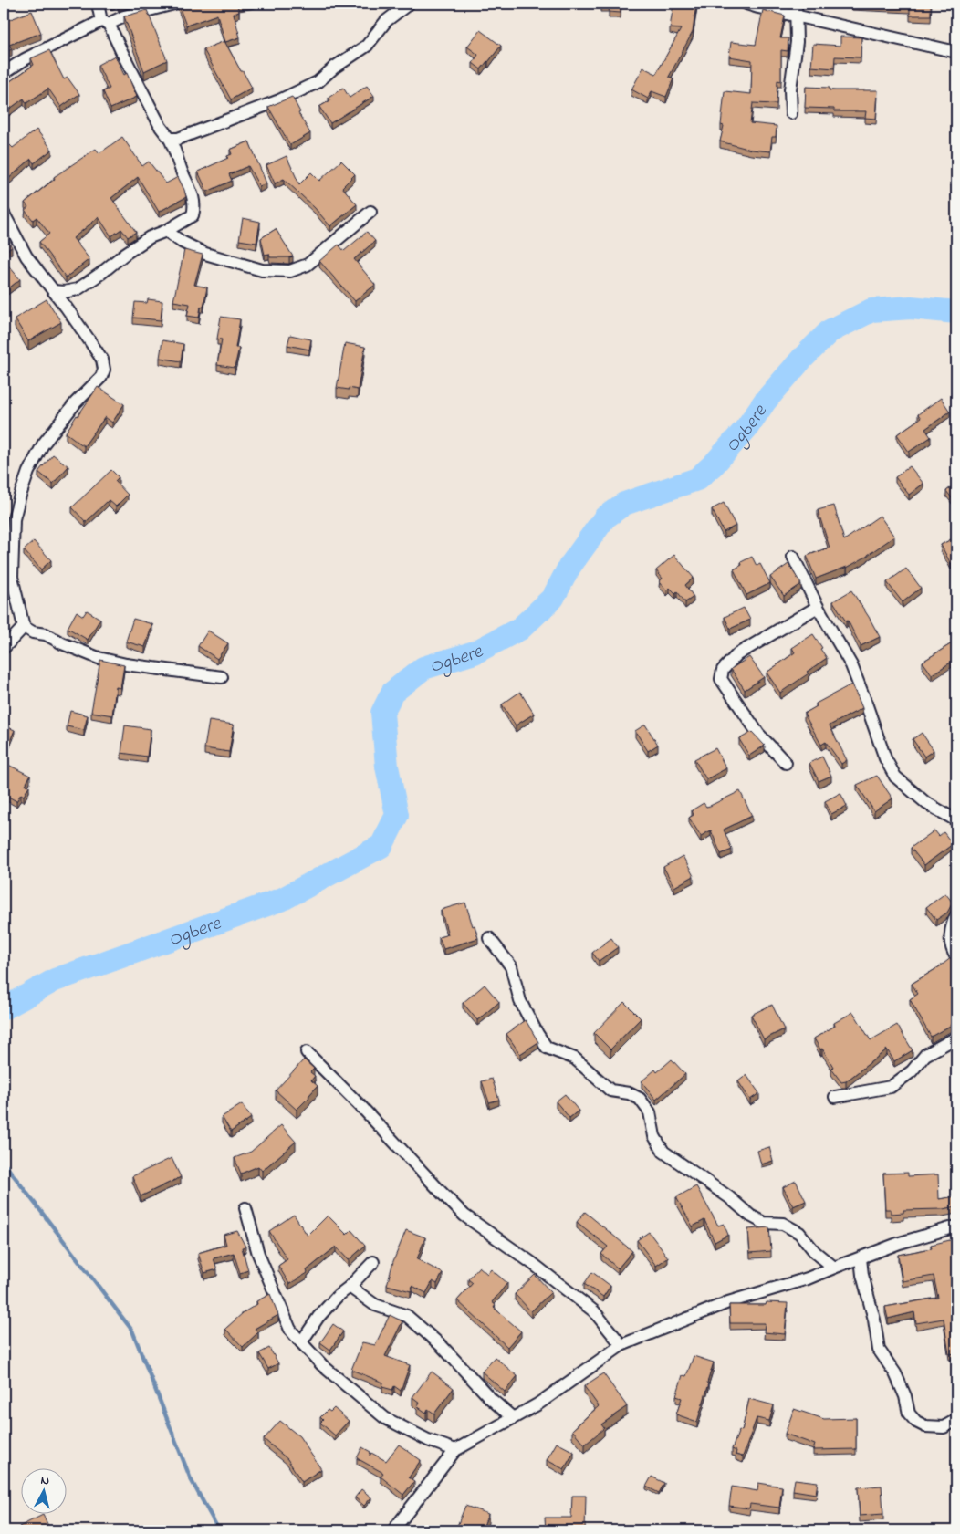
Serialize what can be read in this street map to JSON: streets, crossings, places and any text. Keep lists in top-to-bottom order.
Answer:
{
  "water": ["Ogbere"],
  "north": "top"
}
